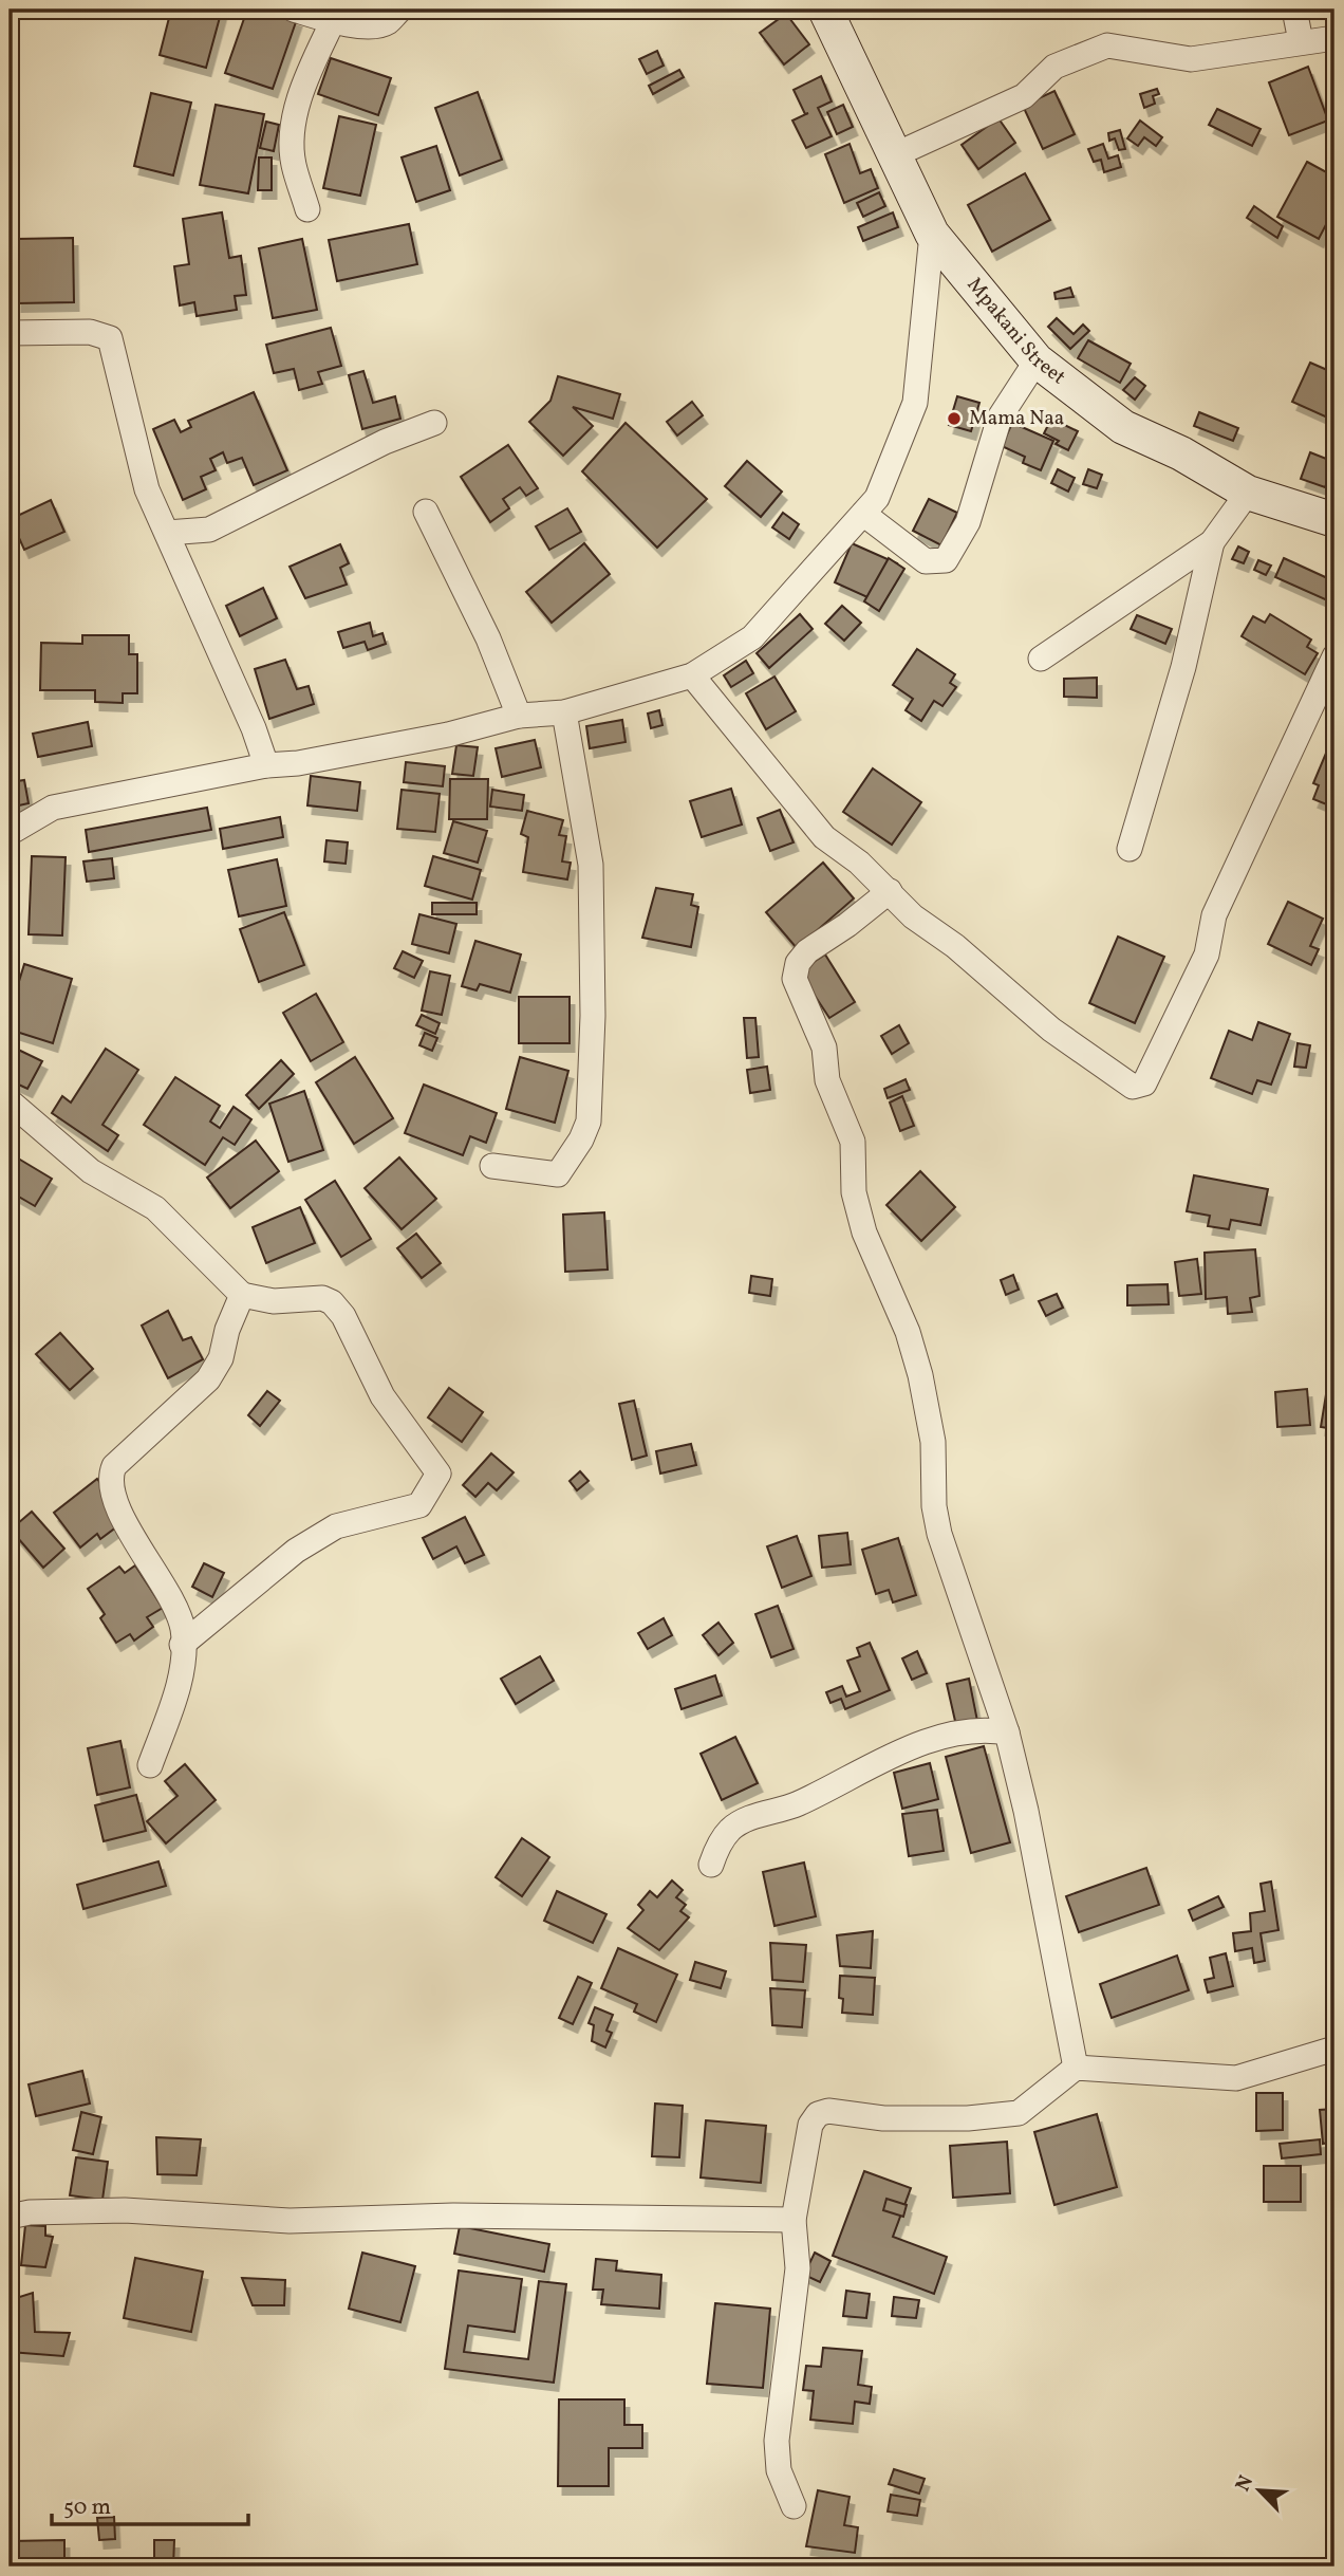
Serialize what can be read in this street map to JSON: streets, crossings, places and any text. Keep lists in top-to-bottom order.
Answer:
{
  "streets": {
    "street": ["Mpakani Street"]
  },
  "places": ["Mama Naa"],
  "scale_bar": "50 m",
  "north": "top left"
}
